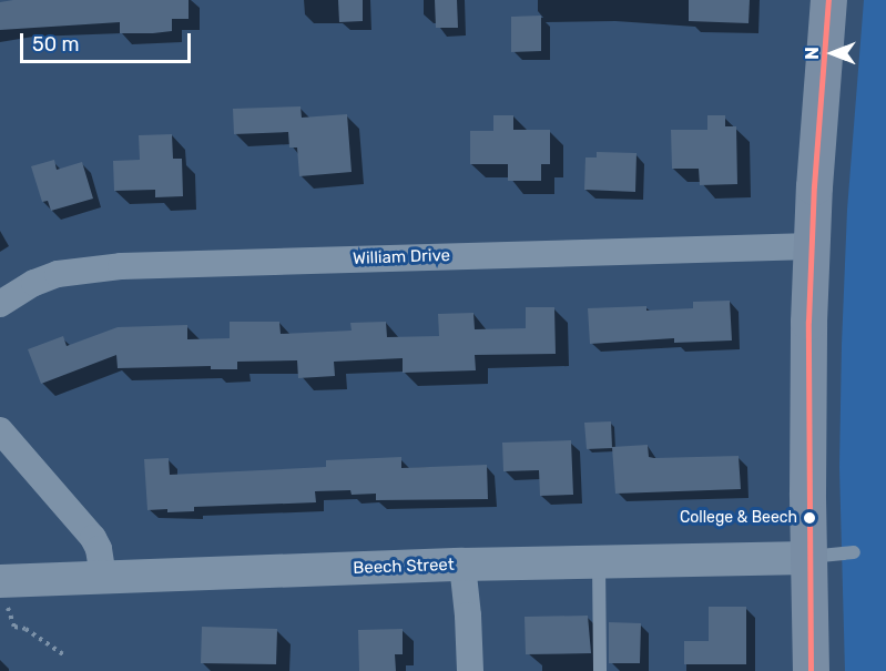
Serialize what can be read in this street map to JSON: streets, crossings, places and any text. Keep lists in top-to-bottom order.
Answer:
{
  "streets": {
    "street": ["William Drive", "Beech Street"]
  },
  "places": ["College & Beech"],
  "scale_bar": "50 m",
  "north": "left"
}
